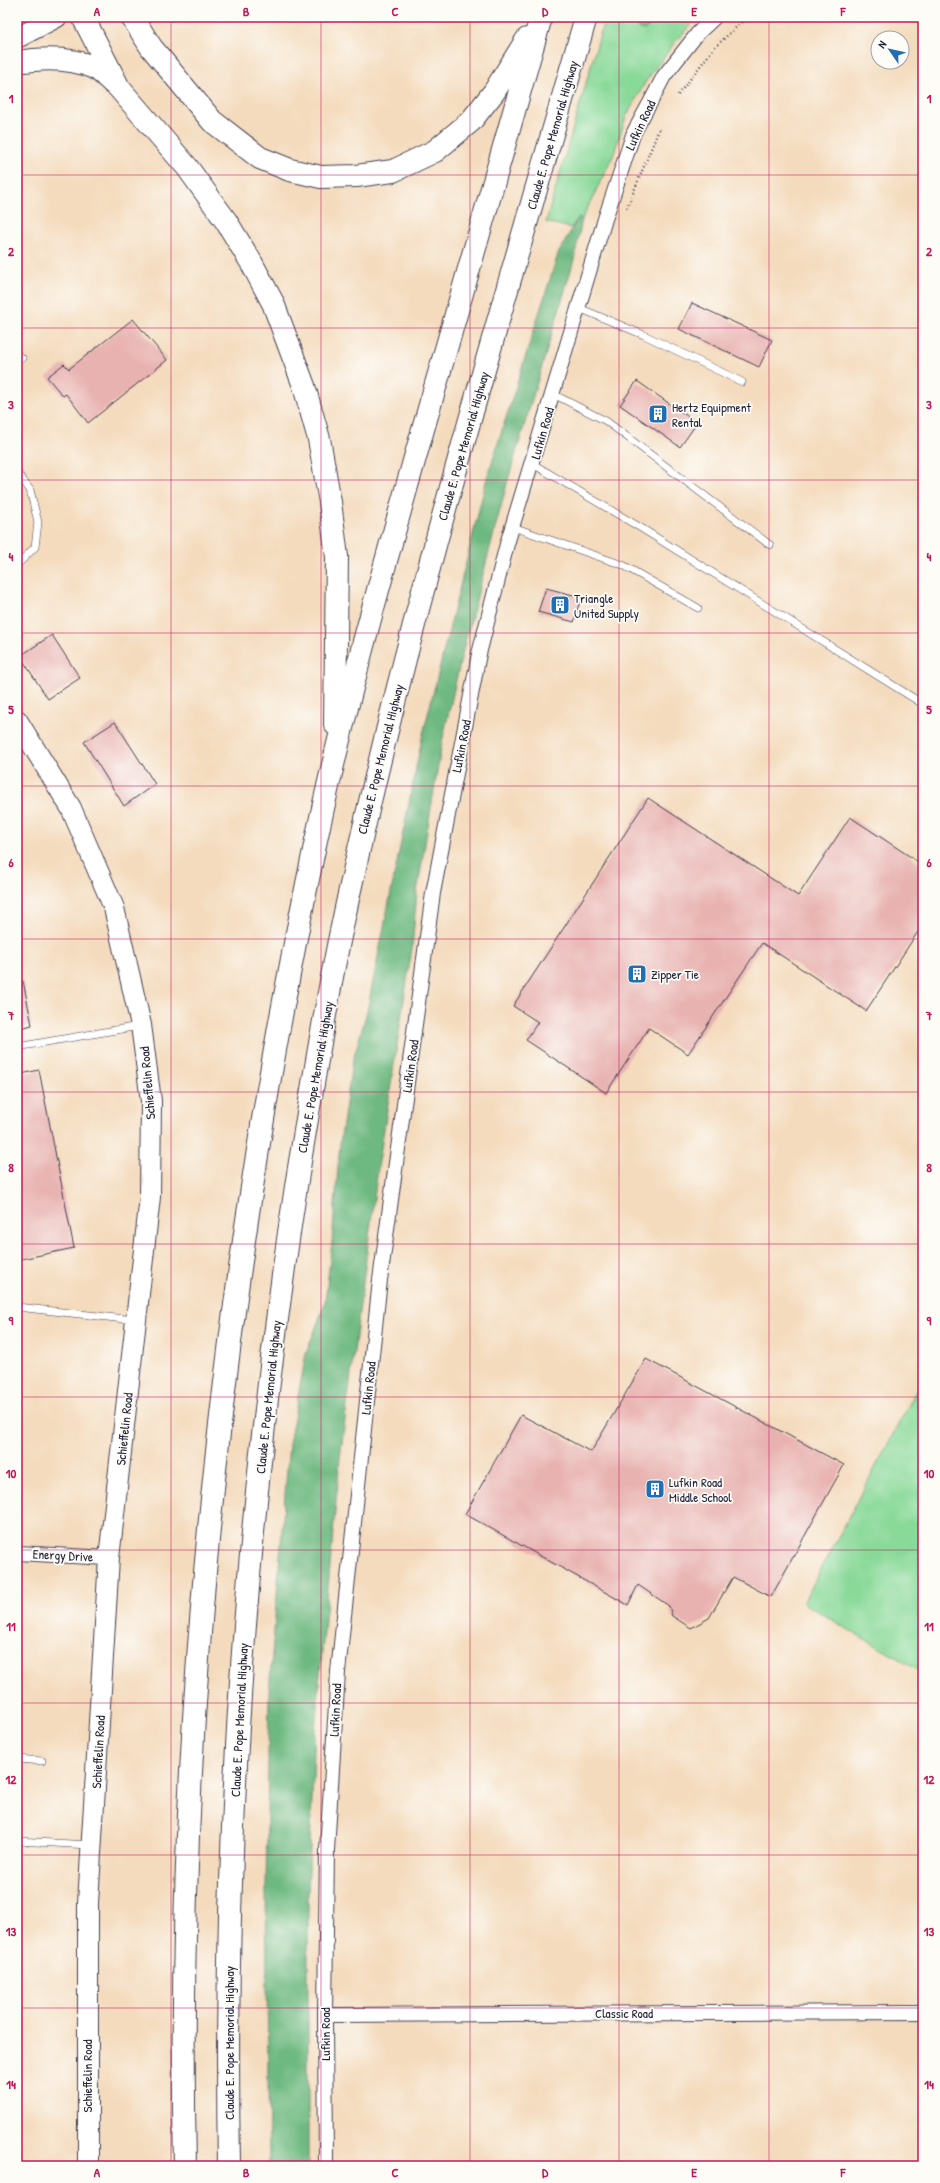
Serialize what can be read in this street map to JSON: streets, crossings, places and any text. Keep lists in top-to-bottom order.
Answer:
{
  "streets": {
    "highway": ["Claude E. Pope Memorial Highway"],
    "street": [
      "Lufkin Road",
      "Schieffelin Road",
      "Energy Drive",
      "Classic Road"
    ]
  },
  "crossings": [
    ["Lufkin Road", "Classic Road"],
    ["Schieffelin Road", "Energy Drive"]
  ],
  "places": {
    "building": [
      "Hertz Equipment Rental",
      "Triangle United Supply",
      "Zipper Tie",
      "Lufkin Road Middle School"
    ]
  },
  "north": "top left",
  "grid": {
    "columns": [
      "A",
      "B",
      "C",
      "D",
      "E",
      "F"
    ],
    "rows": [
      "1",
      "2",
      "3",
      "4",
      "5",
      "6",
      "7",
      "8",
      "9",
      "10",
      "11",
      "12",
      "13",
      "14"
    ]
  }
}
